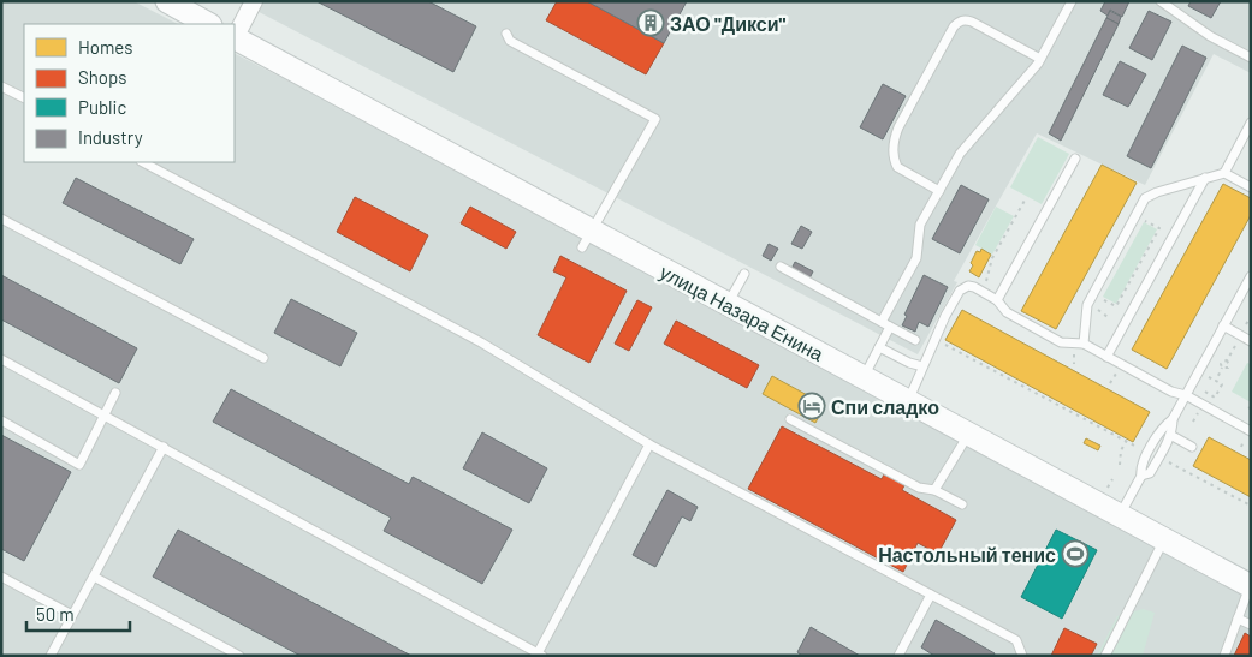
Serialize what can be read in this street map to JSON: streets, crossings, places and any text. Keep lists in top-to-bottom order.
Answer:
{
  "streets": {
    "main road": ["улица Назара Енина"]
  },
  "places": {
    "building": ["ЗАО \"Дикси\""],
    "hotel": ["Спи сладко"],
    "sports": ["Настольный тенис"]
  },
  "legend": [
    "Homes",
    "Shops",
    "Public",
    "Industry"
  ],
  "scale_bar": "50 m"
}
